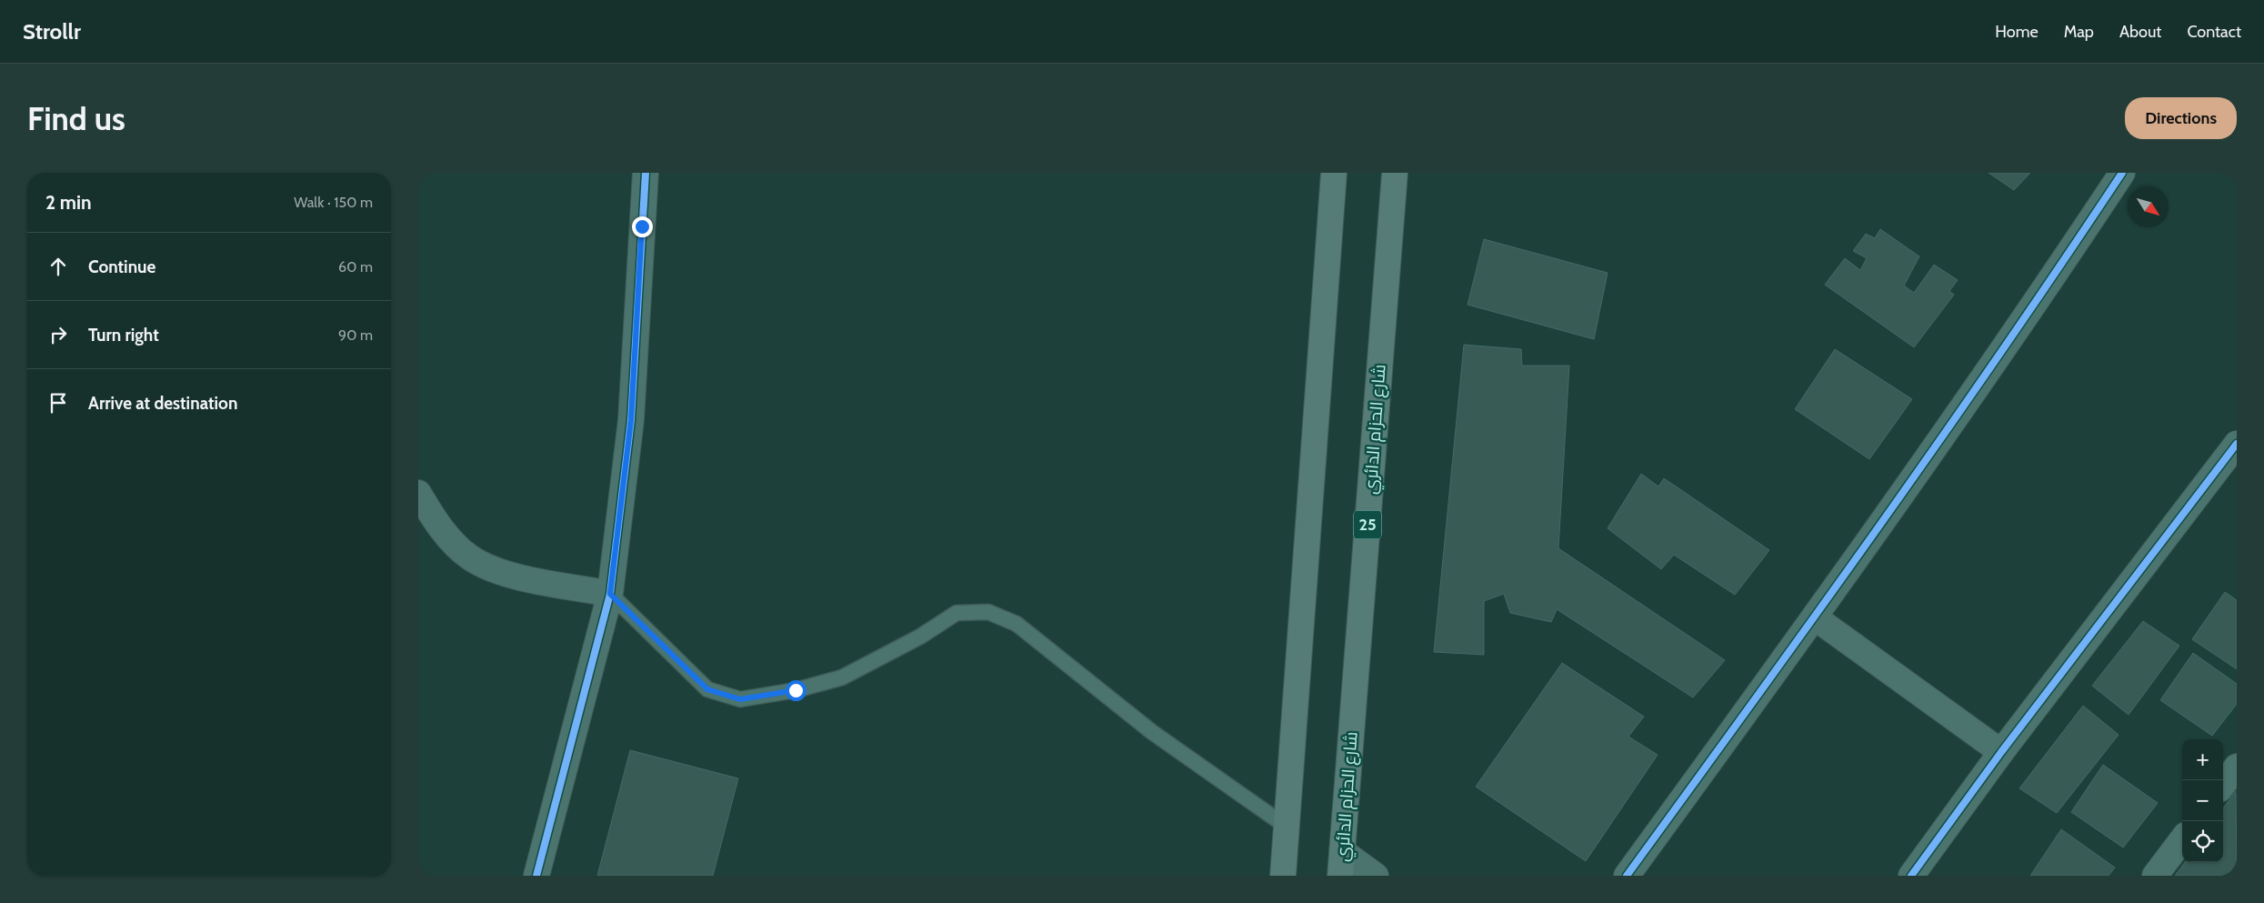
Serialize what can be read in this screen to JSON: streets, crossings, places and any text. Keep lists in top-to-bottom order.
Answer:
{
  "streets": {
    "main road": ["شارع الحزام الدائري", "25"]
  },
  "north": "bottom right",
  "page": {
    "header": "Strollr",
    "nav": [
      "Home",
      "Map",
      "About",
      "Contact"
    ],
    "buttons": "Directions",
    "title": "Find us",
    "heading": ["2 min", "Walk · 150 m"],
    "list": [
      ["Continue", "60 m"],
      ["Turn right", "90 m"],
      "Arrive at destination"
    ],
    "map_buttons": ["+", "−"]
  }
}
